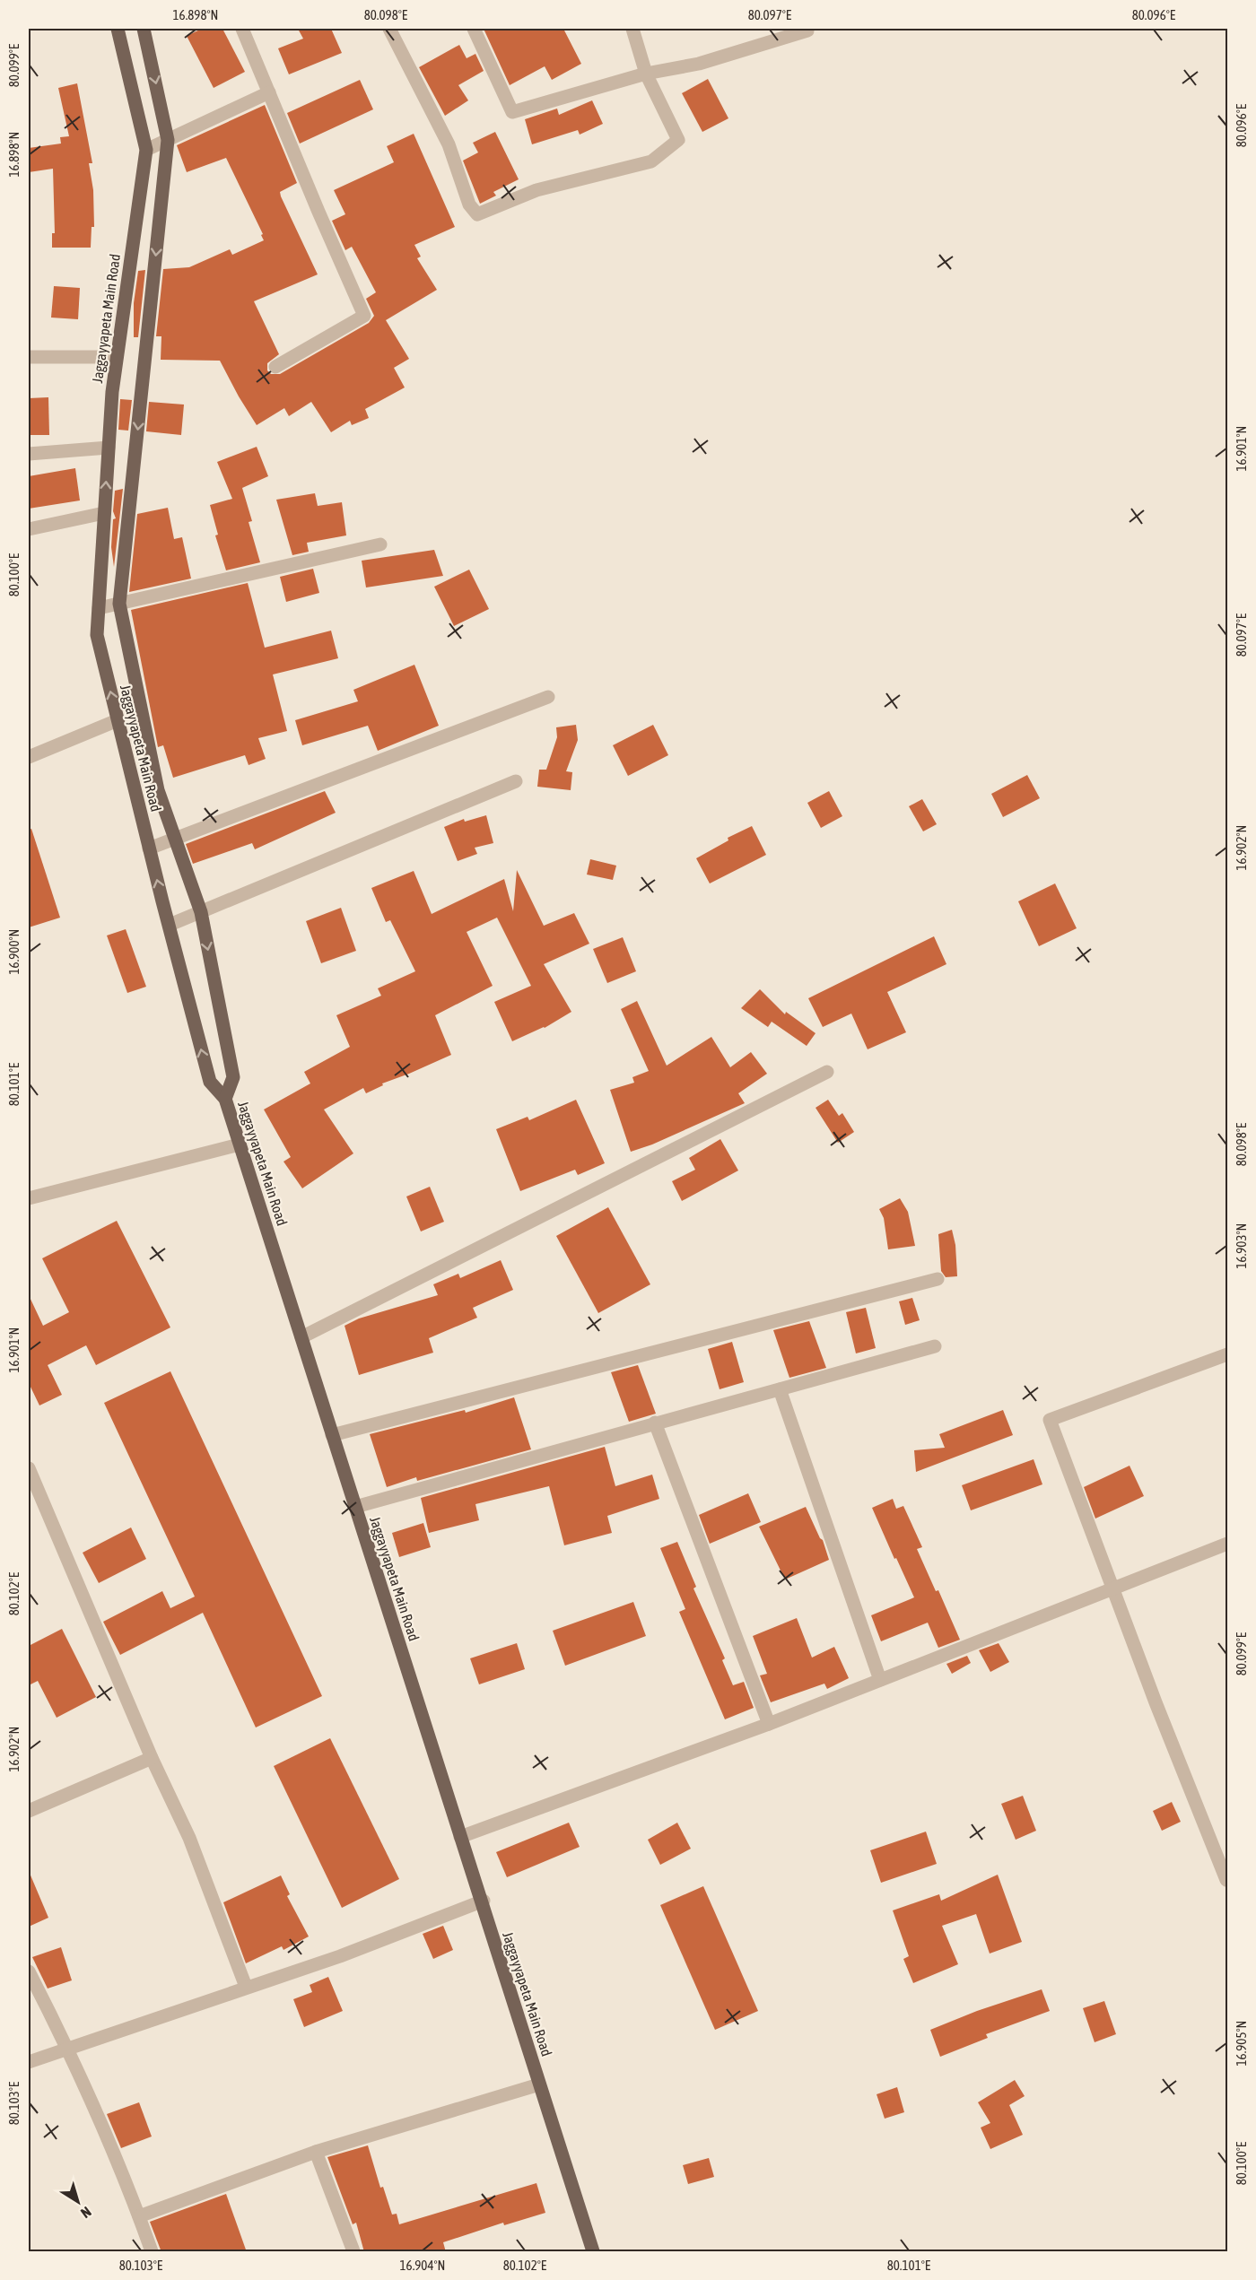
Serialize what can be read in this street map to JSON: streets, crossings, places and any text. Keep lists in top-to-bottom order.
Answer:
{
  "streets": {
    "main road": ["Jaggayyapeta Main Road"]
  },
  "north": "bottom right",
  "coordinates": [
    "16.898°N",
    "80.098°E",
    "80.097°E",
    "80.096°E",
    "80.099°E",
    "16.901°N",
    "80.100°E",
    "16.902°N",
    "16.900°N",
    "80.101°E",
    "16.903°N",
    "80.102°E",
    "16.905°N",
    "80.103°E",
    "16.904°N"
  ]
}
